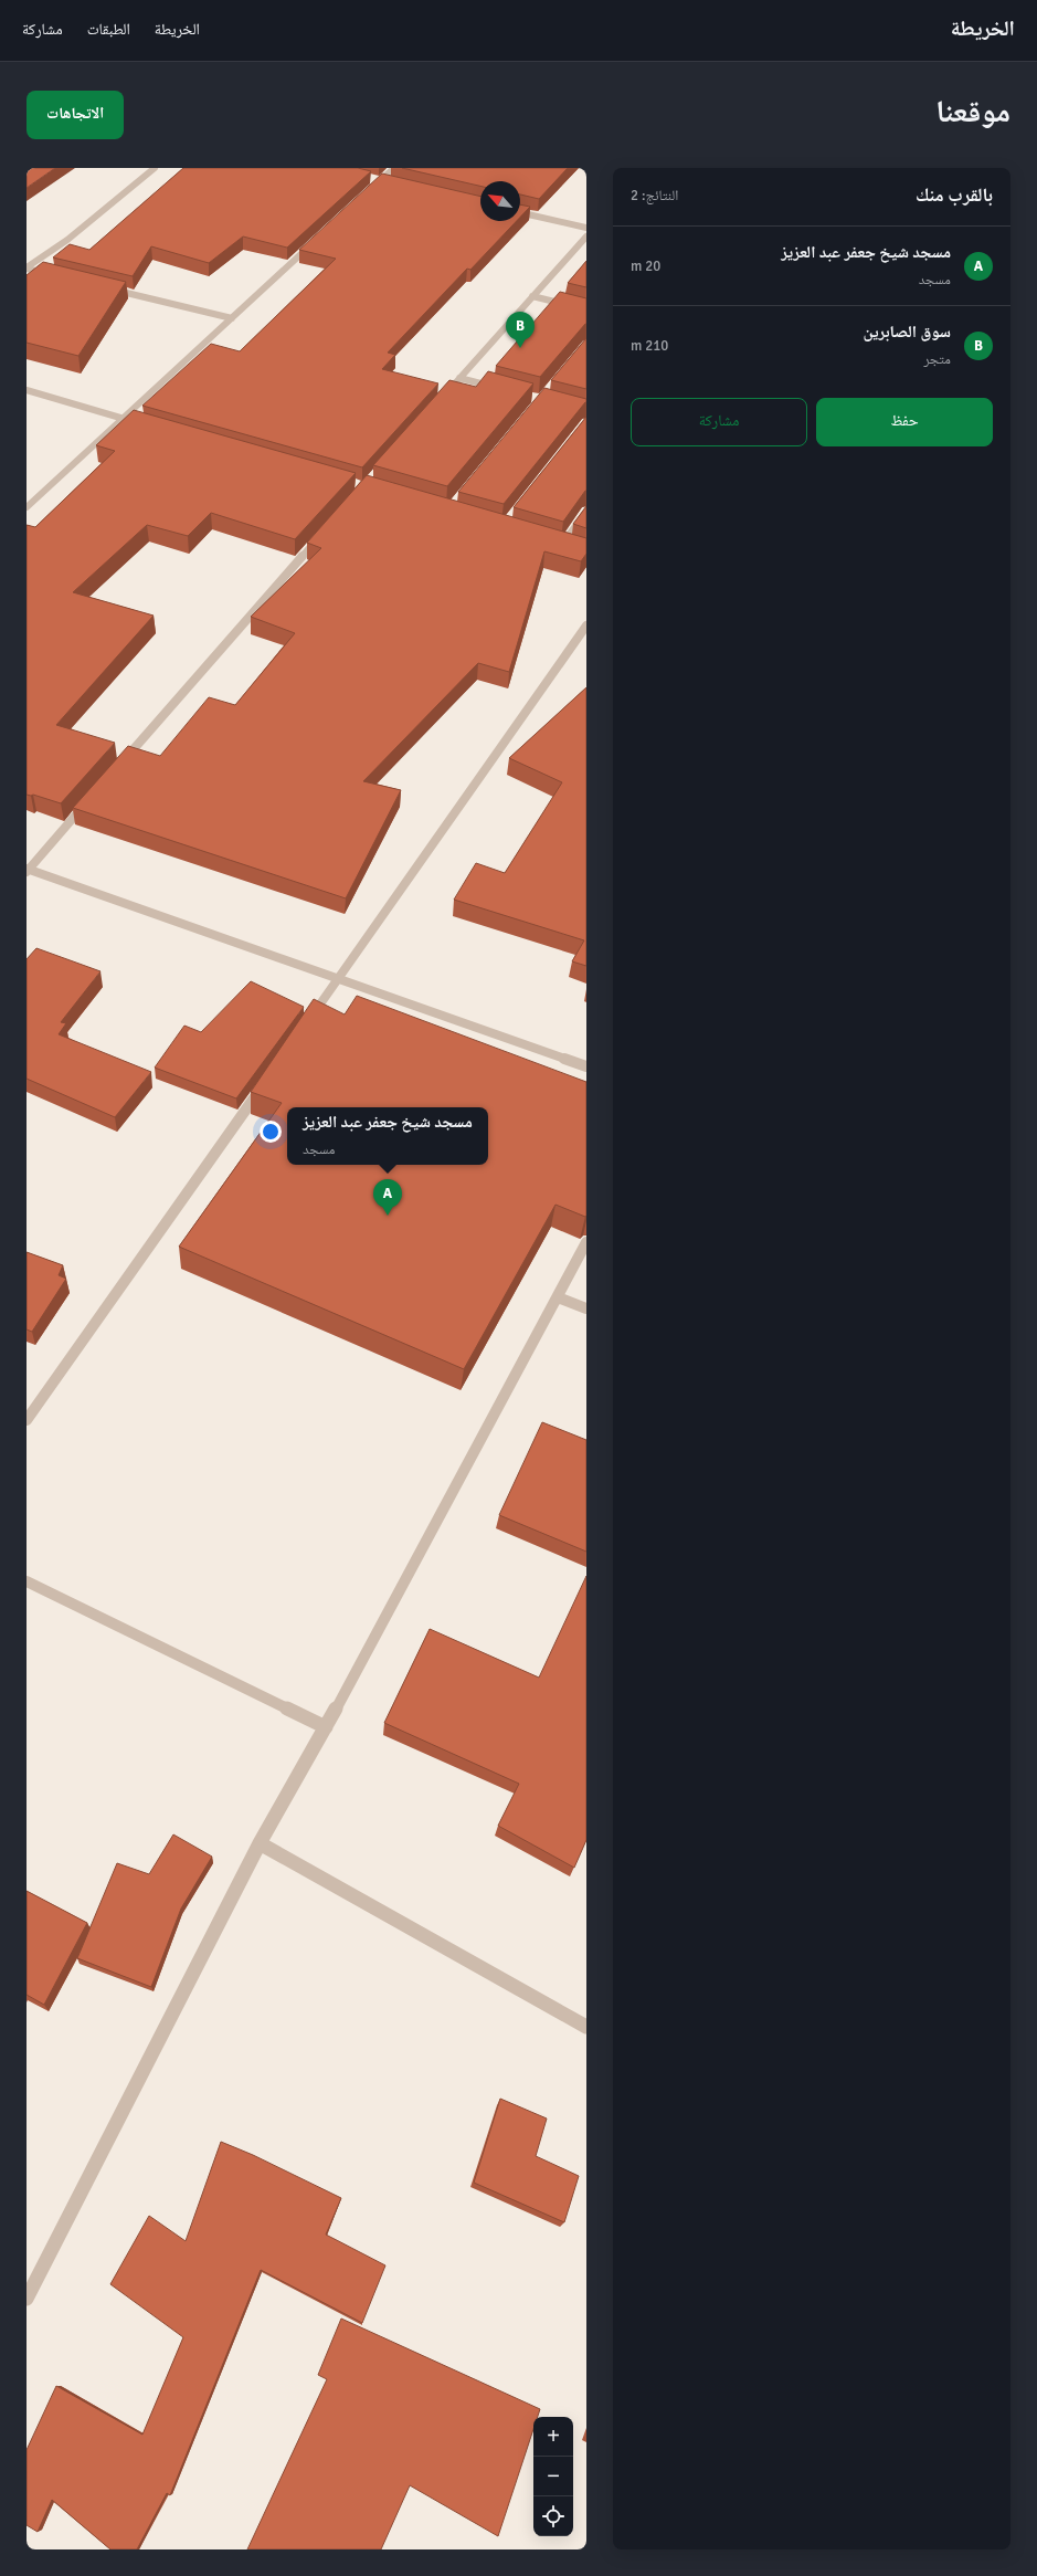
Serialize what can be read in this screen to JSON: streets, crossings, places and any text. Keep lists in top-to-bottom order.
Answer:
{
  "north": "top left",
  "page": {
    "header": "الخريطة",
    "nav": ["الخريطة", "الطبقات", "مشاركة"],
    "title": "موقعنا",
    "buttons": [
      "الاتجاهات",
      ["حفظ", "مشاركة"]
    ],
    "heading": ["بالقرب منك", "النتائج: 2"],
    "list": [
      {
        "mark": "A",
        "name": "مسجد شيخ جعفر عبد العزيز",
        "note": "مسجد",
        "value": "20 m"
      },
      {
        "mark": "B",
        "name": "سوق الصابرين",
        "note": "متجر",
        "value": "210 m"
      }
    ],
    "pins": ["B", "A"],
    "popup": ["مسجد شيخ جعفر عبد العزيز", "مسجد"],
    "map_buttons": ["+", "−"]
  }
}
